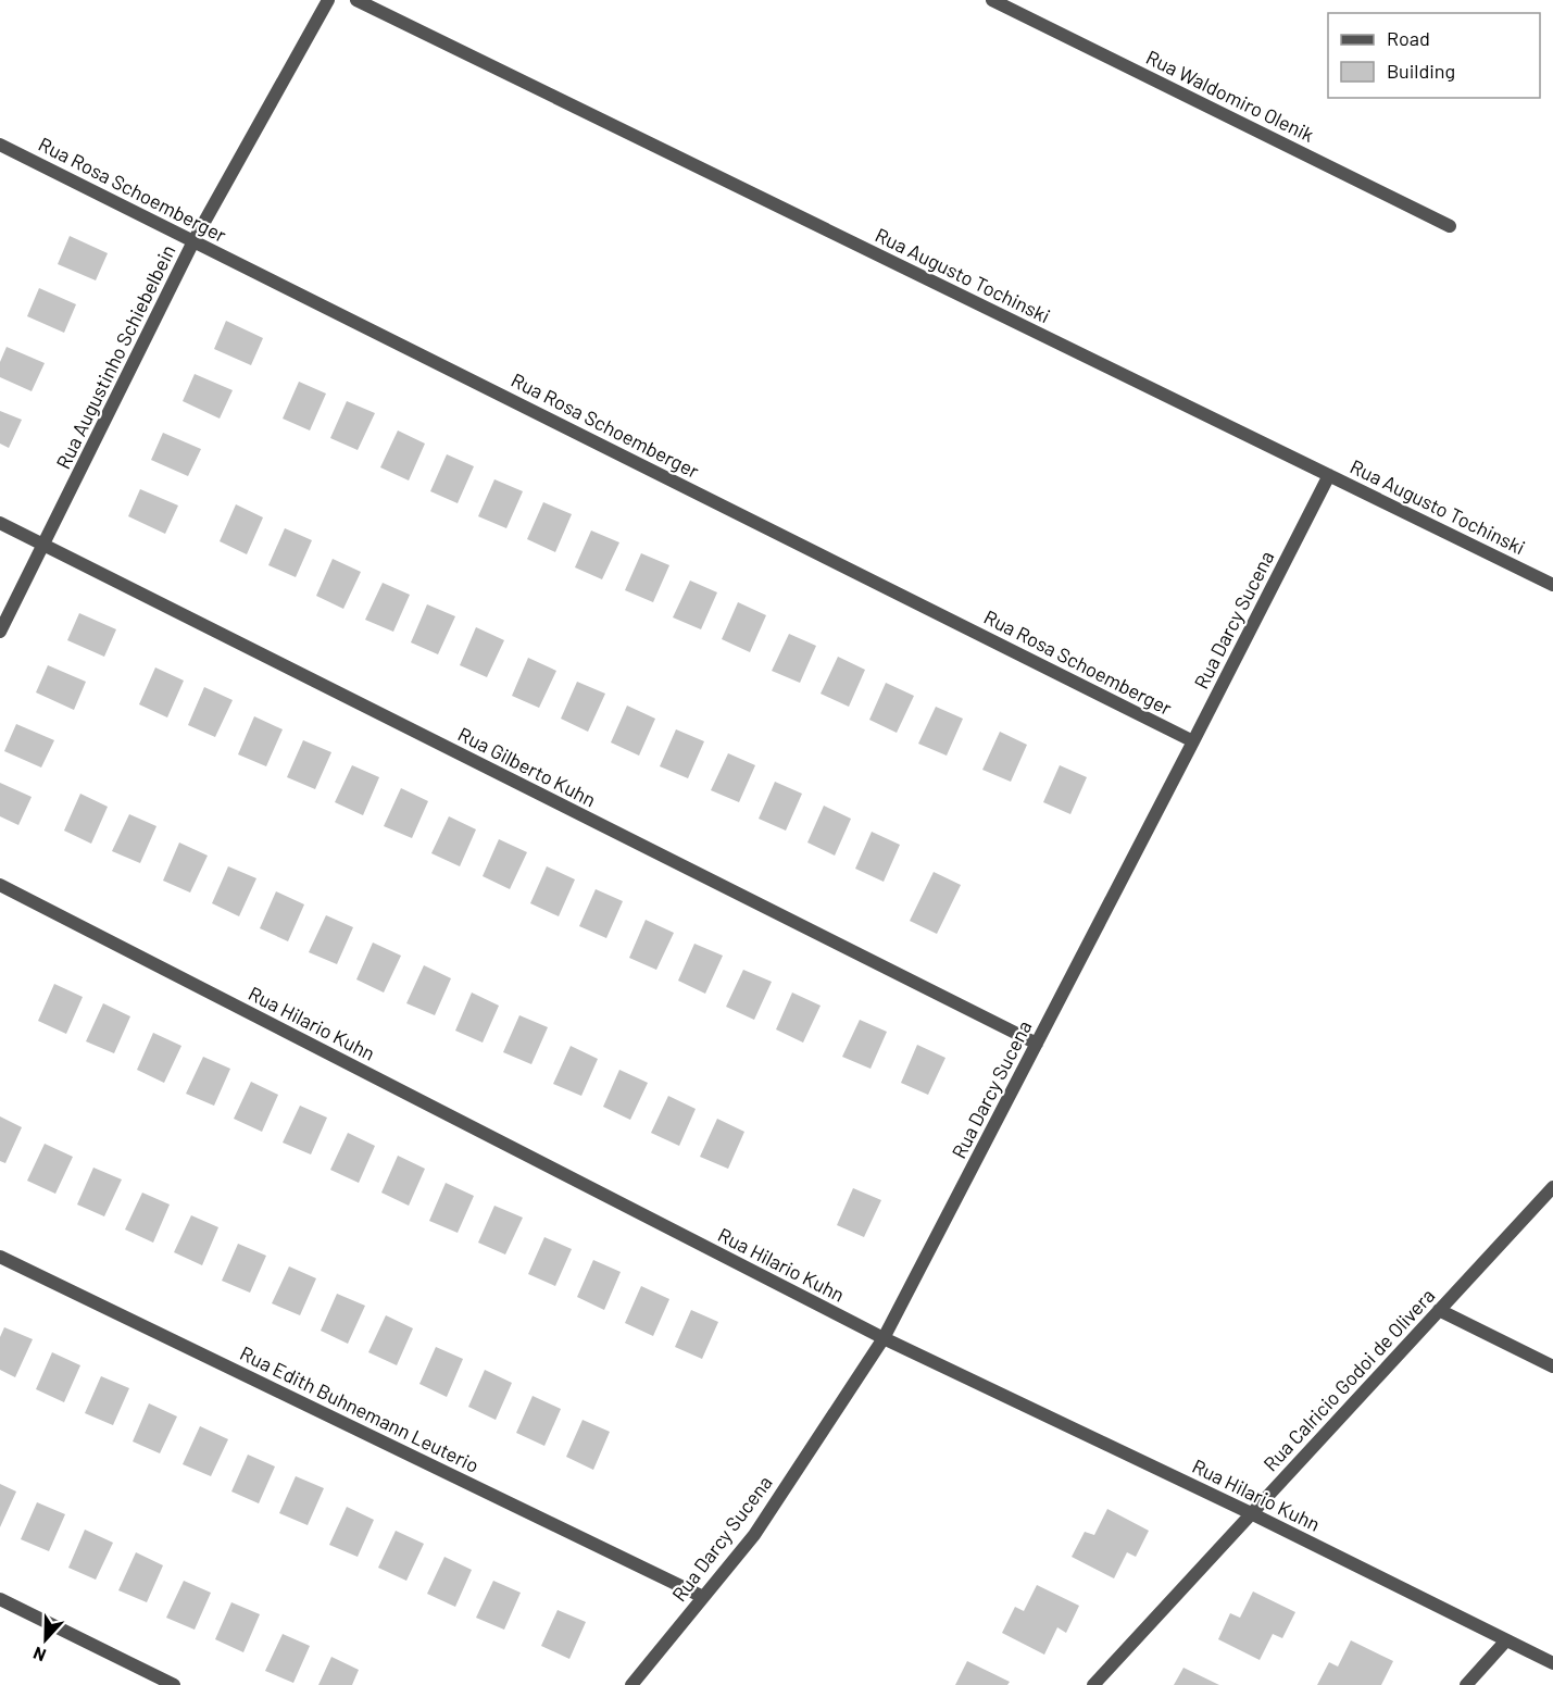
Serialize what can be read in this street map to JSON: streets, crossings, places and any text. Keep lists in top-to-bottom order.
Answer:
{
  "streets": {
    "street": [
      "Rua Waldomiro Olenik",
      "Rua Rosa Schoemberger",
      "Rua Augusto Tochinski",
      "Rua Augustinho Schiebelbein",
      "Rua Darcy Sucena",
      "Rua Gilberto Kuhn",
      "Rua Hilario Kuhn",
      "Rua Calricio Godoi de Olivera",
      "Rua Edith Buhnemann Leuterio"
    ]
  },
  "crossings": [
    ["Rua Rosa Schoemberger", "Rua Augustinho Schiebelbein"],
    ["Rua Rosa Schoemberger", "Rua Darcy Sucena"],
    ["Rua Augusto Tochinski", "Rua Darcy Sucena"],
    ["Rua Augustinho Schiebelbein", "Rua Gilberto Kuhn"],
    ["Rua Darcy Sucena", "Rua Gilberto Kuhn"],
    ["Rua Darcy Sucena", "Rua Hilario Kuhn"],
    ["Rua Darcy Sucena", "Rua Edith Buhnemann Leuterio"],
    ["Rua Hilario Kuhn", "Rua Calricio Godoi de Olivera"]
  ],
  "legend": ["Road", "Building"],
  "north": "bottom"
}
